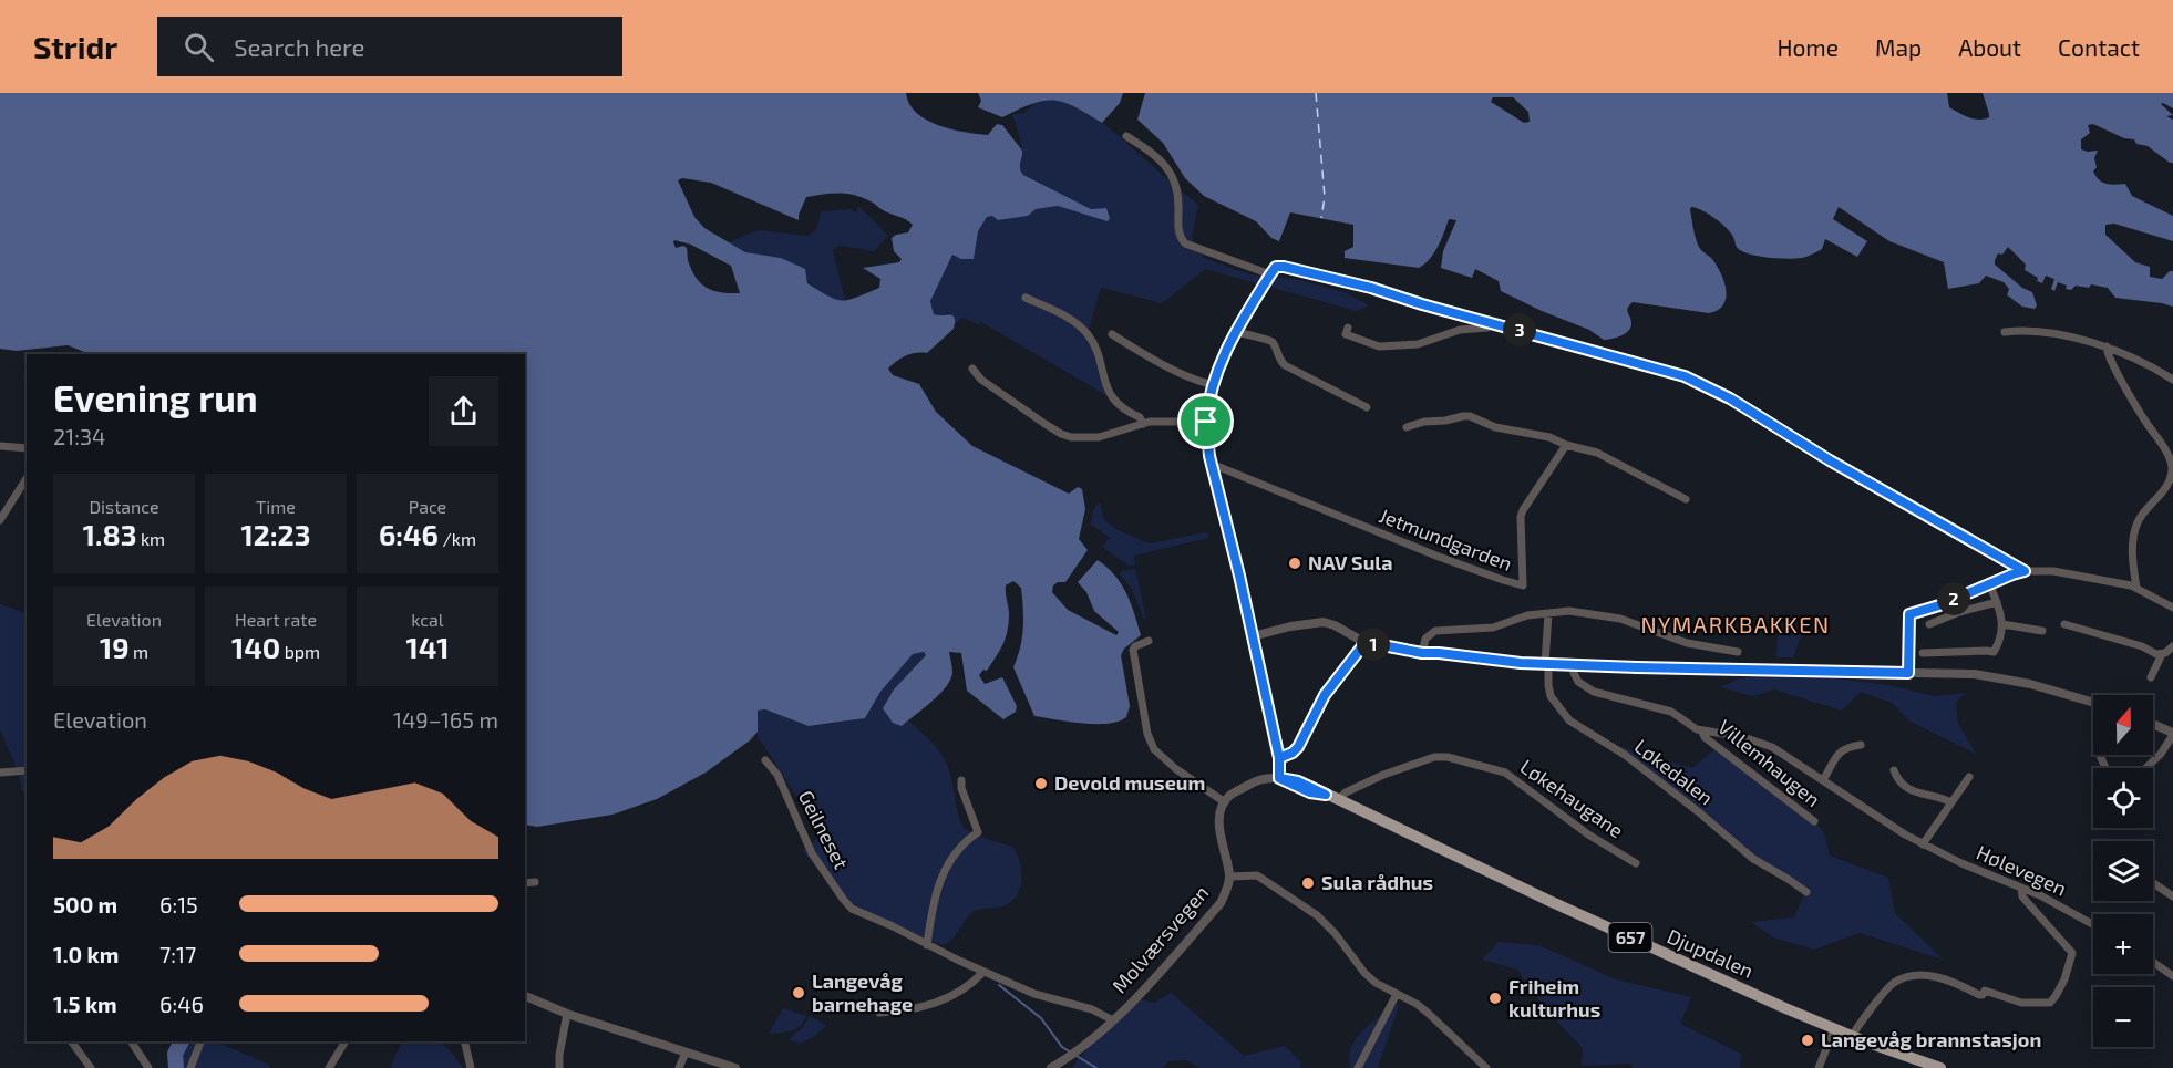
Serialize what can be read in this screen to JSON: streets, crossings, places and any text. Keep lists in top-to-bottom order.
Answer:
{
  "streets": {
    "main road": ["657", "Djupdalen"],
    "street": [
      "Jetmundgarden",
      "Villemhaugen",
      "Løkedalen",
      "Løkehaugane",
      "Geilneset",
      "Hølevegen",
      "Molværsvegen"
    ]
  },
  "crossings": [
    ["Villemhaugen", "Hølevegen"],
    ["Løkehaugane", "Djupdalen"],
    ["Geilneset", "Molværsvegen"]
  ],
  "districts": ["NYMARKBAKKEN"],
  "places": [
    "NAV Sula",
    "Devold museum",
    "Sula rådhus",
    "Langevåg barnehage",
    "Friheim kulturhus",
    "Langevåg brannstasjon"
  ],
  "north": "top",
  "page": {
    "header": "Stridr",
    "search": "Search here",
    "nav": [
      "Home",
      "Map",
      "About",
      "Contact"
    ],
    "pins": ["3", "2", "1"],
    "heading": ["Evening run", "21:34"],
    "stats": [
      ["Distance", "1.83 km"],
      ["Time", "12:23"],
      ["Pace", "6:46 /km"],
      ["Elevation", "19 m"],
      ["Heart rate", "140 bpm"],
      ["kcal", "141"]
    ],
    "chart": ["Elevation", "149–165 m"],
    "map_buttons": ["+", "−"],
    "list": [
      {
        "name": "500 m",
        "note": "6:15"
      },
      {
        "name": "1.0 km",
        "note": "7:17"
      },
      {
        "name": "1.5 km",
        "note": "6:46"
      }
    ]
  }
}
